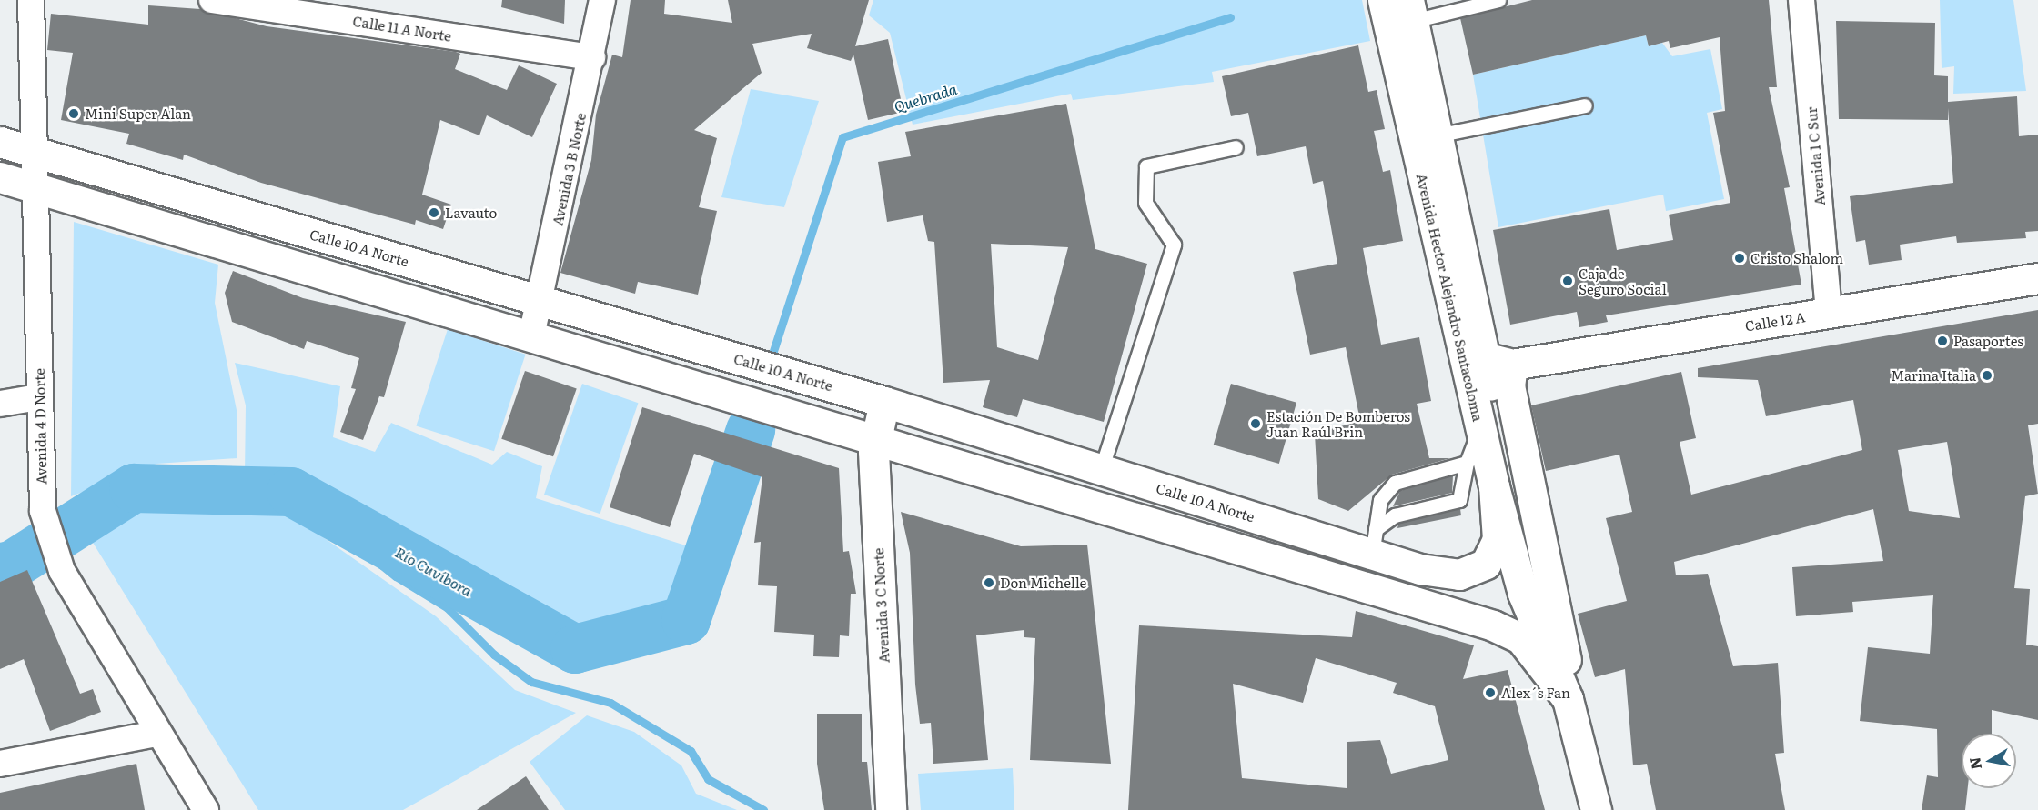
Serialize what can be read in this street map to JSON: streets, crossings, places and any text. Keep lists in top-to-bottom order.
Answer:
{
  "streets": {
    "main road": [
      "Calle 10 A Norte",
      "Avenida Hector Alejandro Santacoloma",
      "Calle 12 A",
      "Avenida 3 C Norte"
    ],
    "street": [
      "Calle 11 A Norte",
      "Avenida 1 C Sur",
      "Avenida 3 B Norte",
      "Avenida 4 D Norte"
    ]
  },
  "crossings": [
    ["Calle 11 A Norte", "Avenida 3 B Norte"],
    ["Avenida 1 C Sur", "Calle 12 A"],
    ["Avenida 3 B Norte", "Calle 10 A Norte"],
    ["Calle 10 A Norte", "Avenida Hector Alejandro Santacoloma"],
    ["Calle 10 A Norte", "Avenida 4 D Norte"],
    ["Calle 10 A Norte", "Avenida 3 C Norte"]
  ],
  "water": ["Quebrada", "Río Cuvíbora"],
  "places": [
    "Mini Super Alan",
    "Lavauto",
    "Cristo Shalom",
    "Caja de Seguro Social",
    "Pasaportes",
    "Marina Italia",
    "Estación De Bomberos Juan Raúl Brin",
    "Don Michelle",
    "Alex´s Fan"
  ],
  "north": "left"
}
